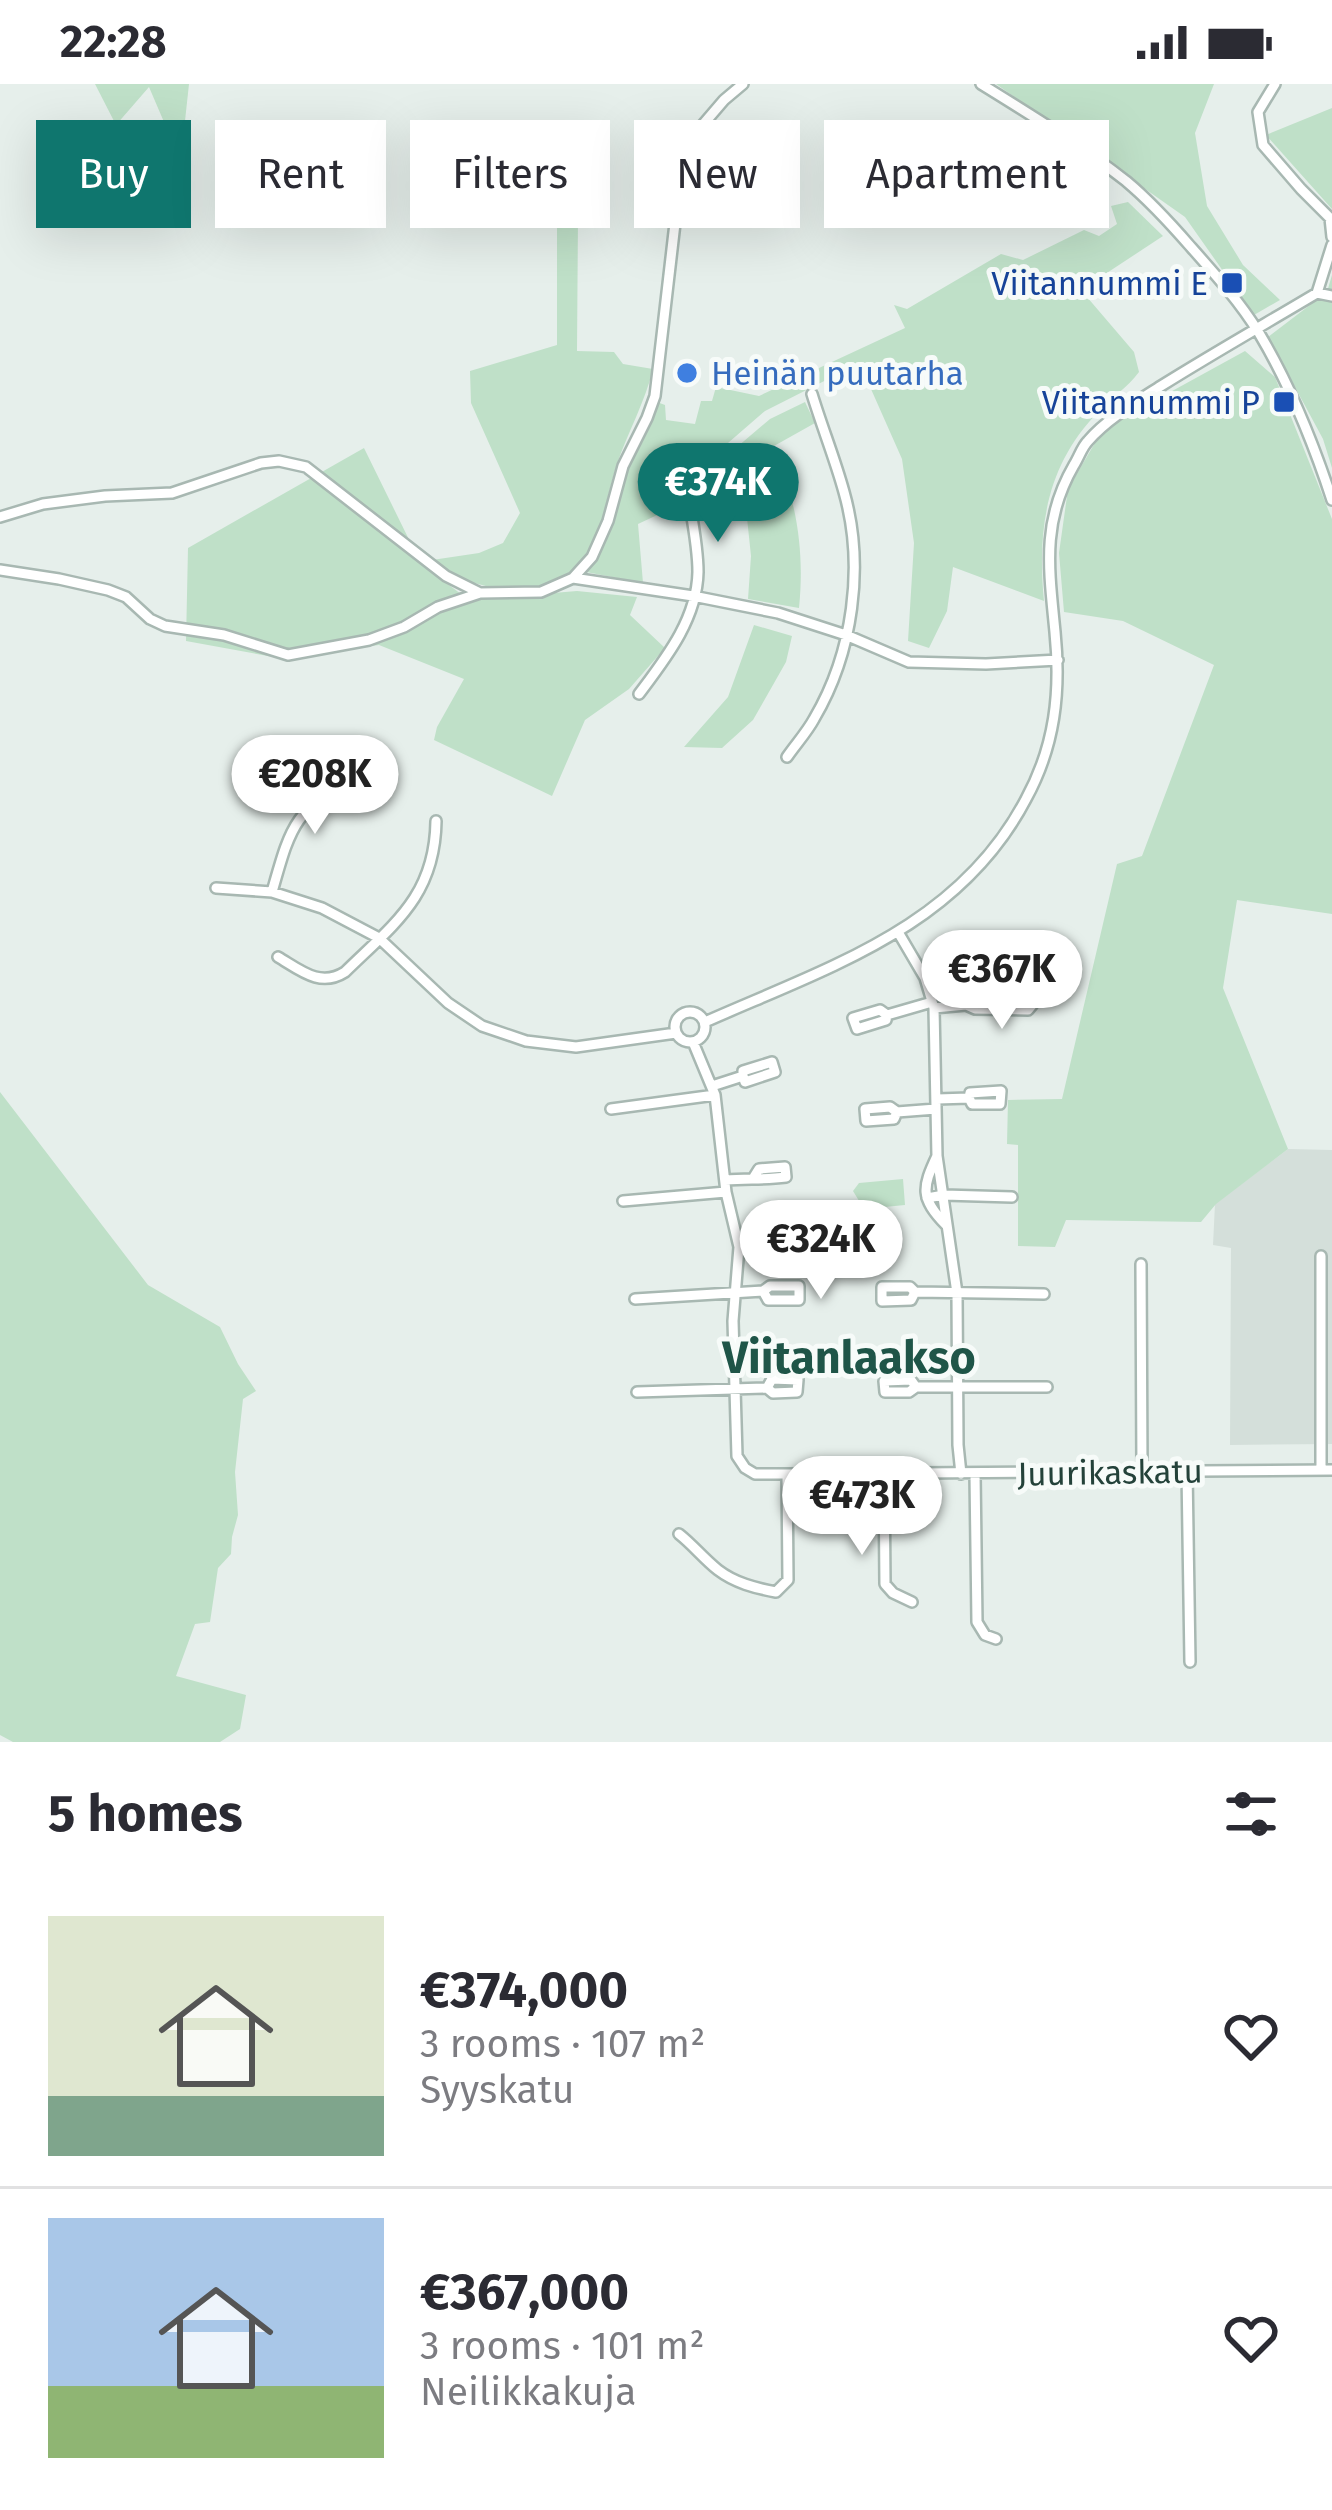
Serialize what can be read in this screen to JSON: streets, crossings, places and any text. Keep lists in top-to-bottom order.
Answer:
{
  "streets": {
    "street": ["Juurikaskatu"]
  },
  "districts": ["Viitanlaakso"],
  "places": {
    "transit": ["Viitannummi E", "Viitannummi P"],
    "other": ["Heinän puutarha"]
  },
  "page": {
    "status": "22:28",
    "chip": [
      "Buy",
      "Rent",
      "Filters",
      "New",
      "Apartment"
    ],
    "price": [
      "€374K",
      "€208K",
      "€367K",
      "€324K",
      "€473K"
    ],
    "heading": "5 homes",
    "list": [
      {
        "name": "€374,000",
        "note": "3 rooms · 107 m² · Syyskatu"
      },
      {
        "name": "€367,000",
        "note": "3 rooms · 101 m² · Neilikkakuja"
      }
    ]
  }
}
